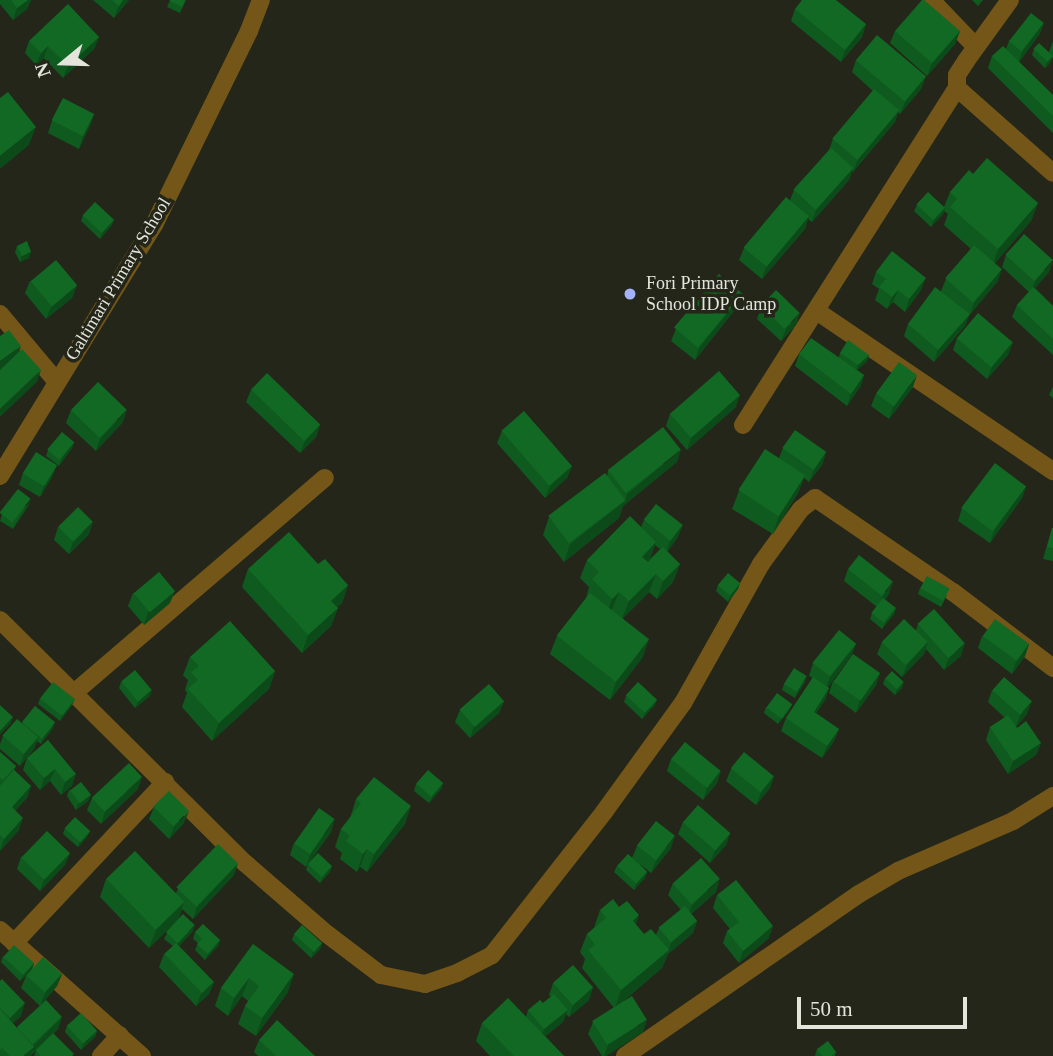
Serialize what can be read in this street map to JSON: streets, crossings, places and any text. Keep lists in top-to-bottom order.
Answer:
{
  "streets": {
    "street": ["Galtimari Primary School"]
  },
  "places": ["Fori Primary School IDP Camp"],
  "scale_bar": "50 m",
  "north": "left"
}
